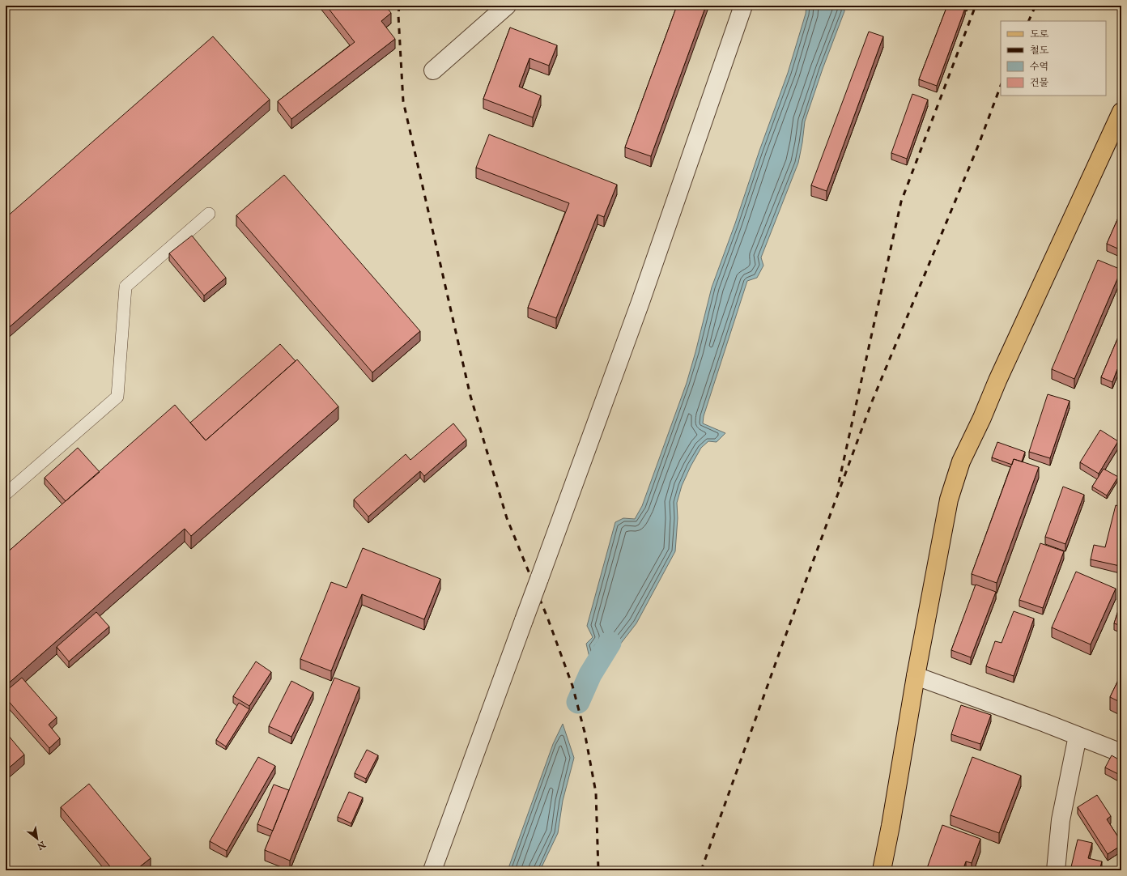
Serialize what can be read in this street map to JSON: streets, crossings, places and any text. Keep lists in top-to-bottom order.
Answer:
{
  "legend": [
    "도로",
    "철도",
    "수역",
    "건물"
  ],
  "north": "bottom right"
}
